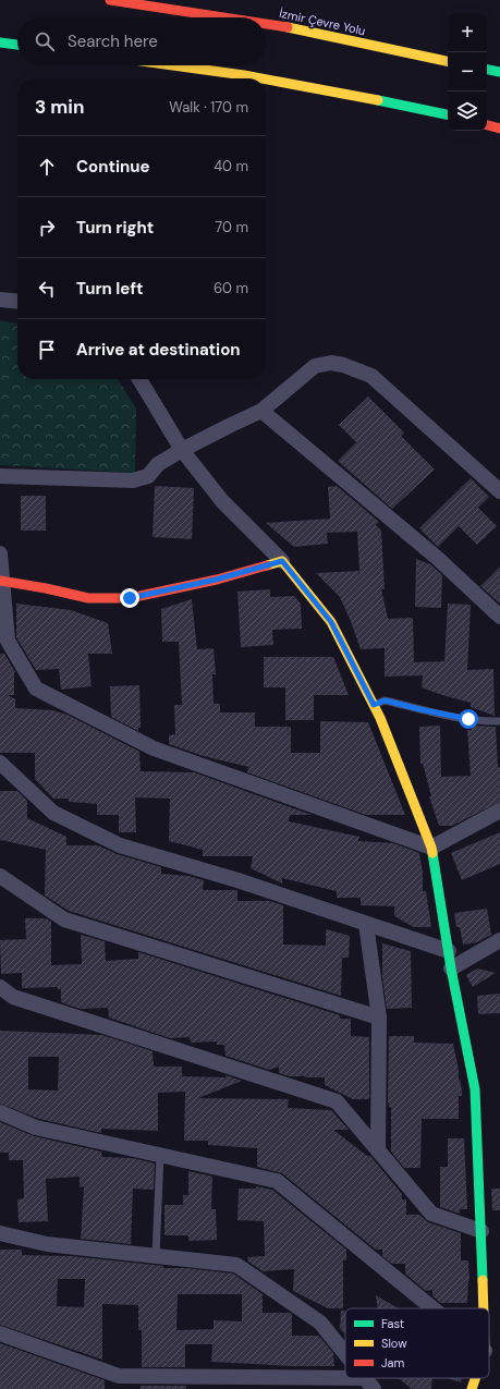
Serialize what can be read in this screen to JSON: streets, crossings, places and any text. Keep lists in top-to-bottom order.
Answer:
{
  "streets": {
    "main road": ["İzmir Çevre Yolu"]
  },
  "legend": ["Fast", "Slow", "Jam"],
  "page": {
    "map_buttons": ["+", "−"],
    "search": "Search here",
    "heading": ["3 min", "Walk · 170 m"],
    "list": [
      ["Continue", "40 m"],
      ["Turn right", "70 m"],
      ["Turn left", "60 m"],
      "Arrive at destination"
    ]
  }
}
